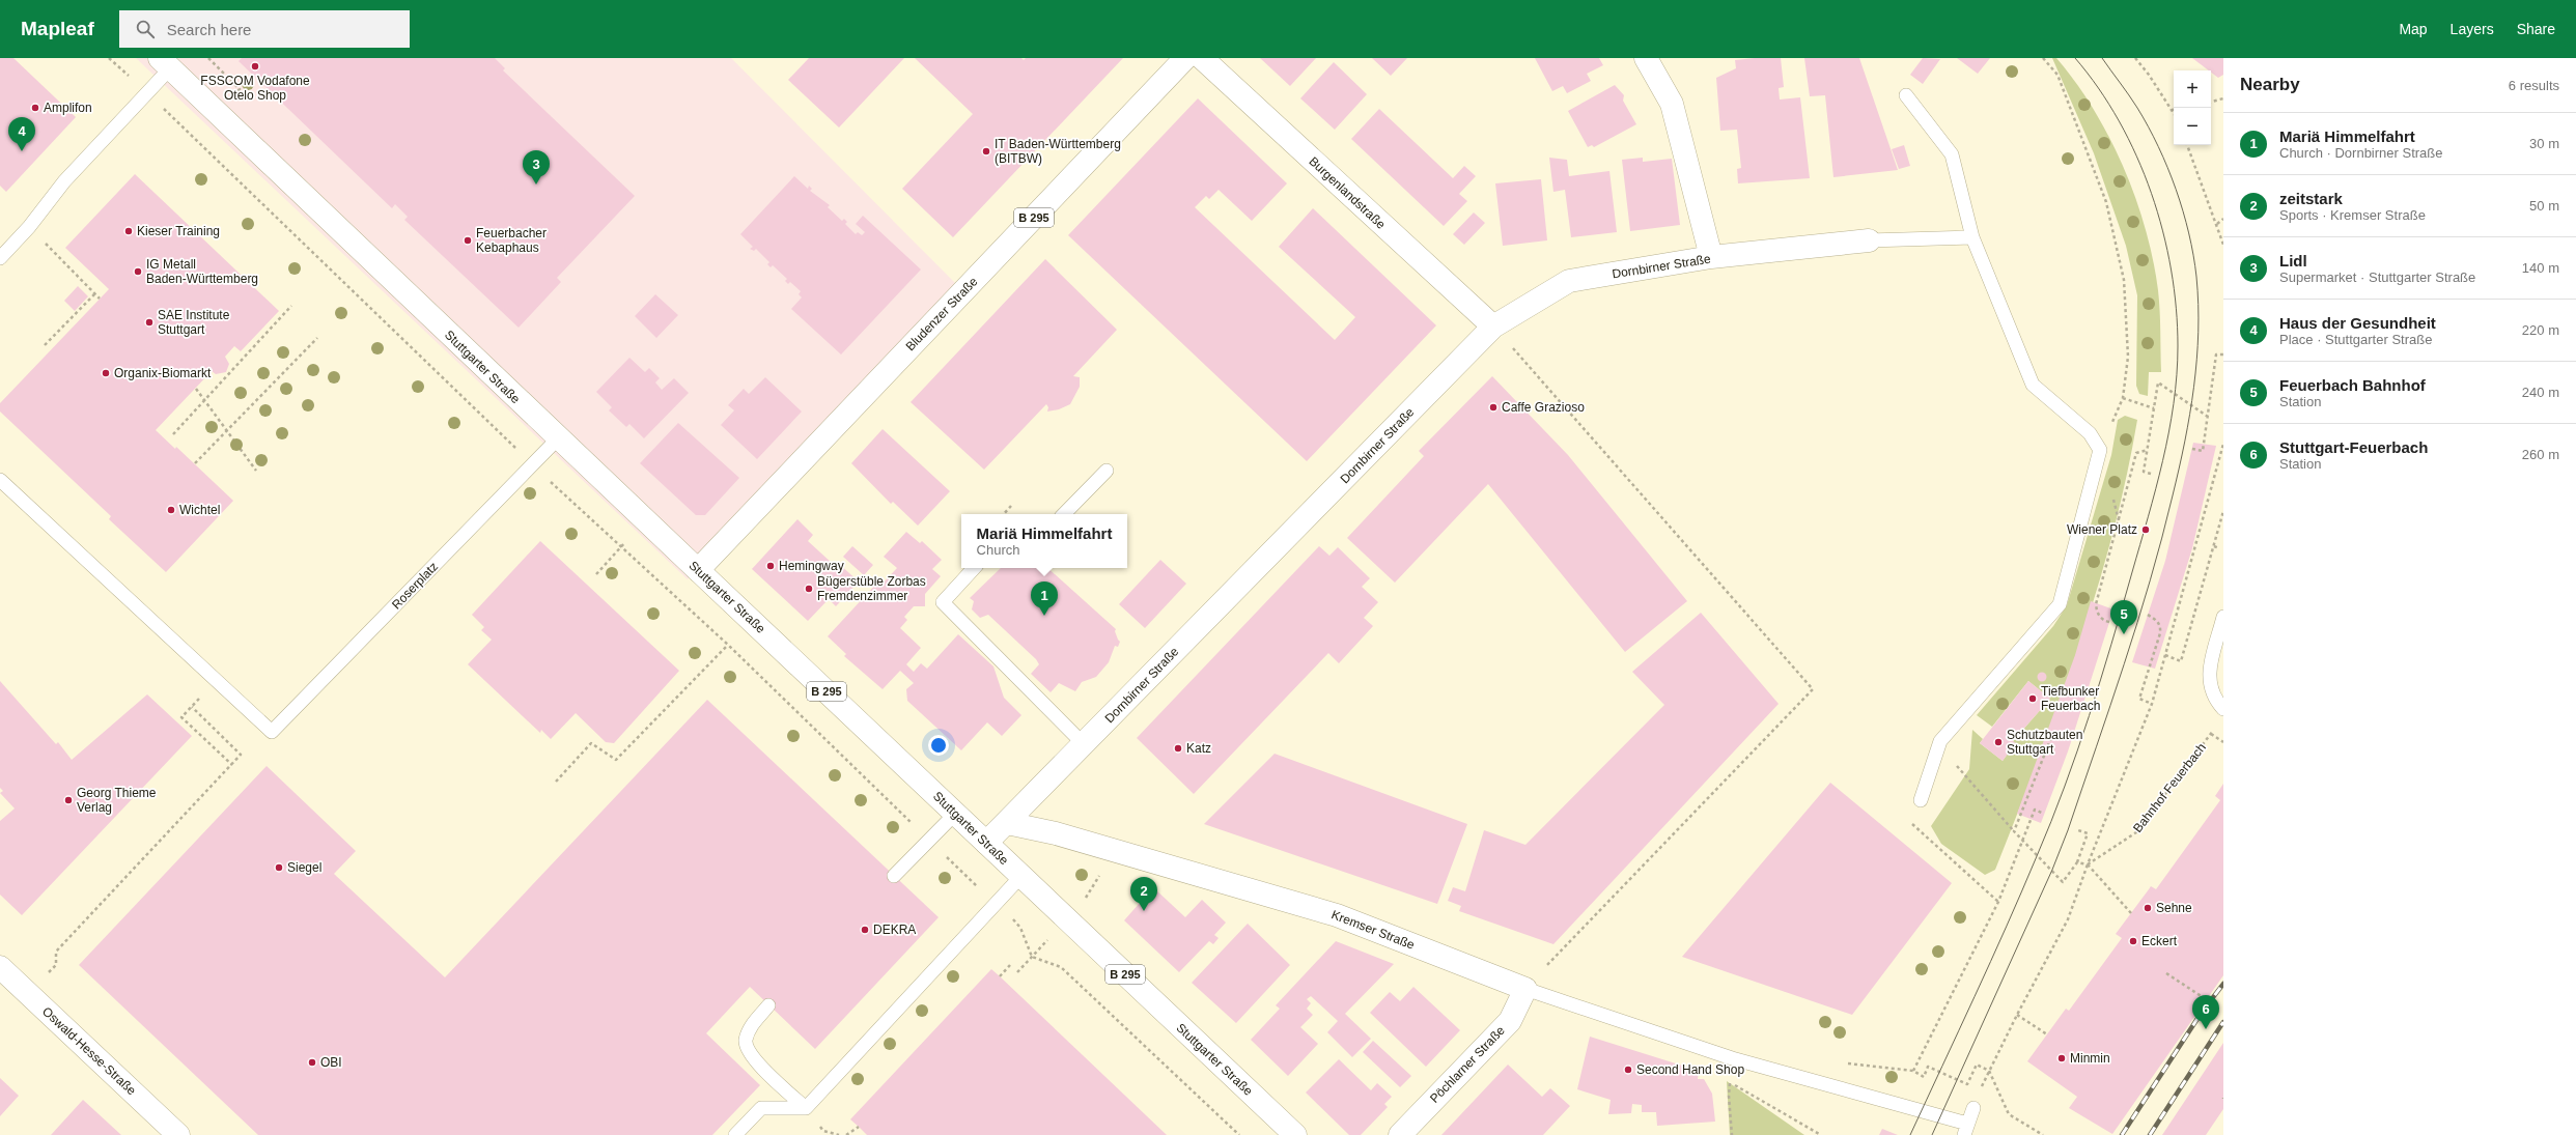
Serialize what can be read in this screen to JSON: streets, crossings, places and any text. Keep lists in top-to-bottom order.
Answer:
{
  "streets": {
    "street": [
      "Burgenlandstraße",
      "B 295",
      "Dornbirner Straße",
      "Bludenzer Straße",
      "Stuttgarter Straße",
      "Kremser Straße",
      "Oswald-Hesse-Straße",
      "Pöchlarner Straße"
    ],
    "lane": ["Roserplatz"],
    "path": ["Bahnhof Feuerbach"]
  },
  "crossings": [
    ["Burgenlandstraße", "Dornbirner Straße"],
    ["Dornbirner Straße", "Stuttgarter Straße"],
    ["Dornbirner Straße", "Kremser Straße"],
    ["Bludenzer Straße", "Stuttgarter Straße"],
    ["Stuttgarter Straße", "Roserplatz"],
    ["Kremser Straße", "Pöchlarner Straße"]
  ],
  "places": [
    "FSSCOM Vodafone Otelo Shop",
    "Amplifon",
    "IT Baden-Württemberg (BITBW)",
    "Kieser Training",
    "Feuerbacher Kebaphaus",
    "IG Metall Baden-Württemberg",
    "SAE Institute Stuttgart",
    "Organix-Biomarkt",
    "Caffe Grazioso",
    "Wichtel",
    "Wiener Platz",
    "Hemingway",
    "Bügerstüble Zorbas Fremdenzimmer",
    "Tiefbunker Feuerbach",
    "Schutzbauten Stuttgart",
    "Katz",
    "Georg Thieme Verlag",
    "Siegel",
    "Sehne",
    "DEKRA",
    "Eckert",
    "Minmin",
    "OBI",
    "Second Hand Shop"
  ],
  "page": {
    "header": "Mapleaf",
    "search": "Search here",
    "nav": ["Map", "Layers", "Share"],
    "heading": ["Nearby", "6 results"],
    "map_buttons": ["+", "−"],
    "list": [
      {
        "mark": "1",
        "name": "Mariä Himmelfahrt",
        "note": "Church · Dornbirner Straße",
        "value": "30 m"
      },
      {
        "mark": "2",
        "name": "zeitstark",
        "note": "Sports · Kremser Straße",
        "value": "50 m"
      },
      {
        "mark": "3",
        "name": "Lidl",
        "note": "Supermarket · Stuttgarter Straße",
        "value": "140 m"
      },
      {
        "mark": "4",
        "name": "Haus der Gesundheit",
        "note": "Place · Stuttgarter Straße",
        "value": "220 m"
      },
      {
        "mark": "5",
        "name": "Feuerbach Bahnhof",
        "note": "Station",
        "value": "240 m"
      },
      {
        "mark": "6",
        "name": "Stuttgart-Feuerbach",
        "note": "Station",
        "value": "260 m"
      }
    ],
    "pins": [
      "4",
      "3",
      "1",
      "5",
      "2",
      "6"
    ],
    "popup": ["Mariä Himmelfahrt", "Church"]
  }
}
